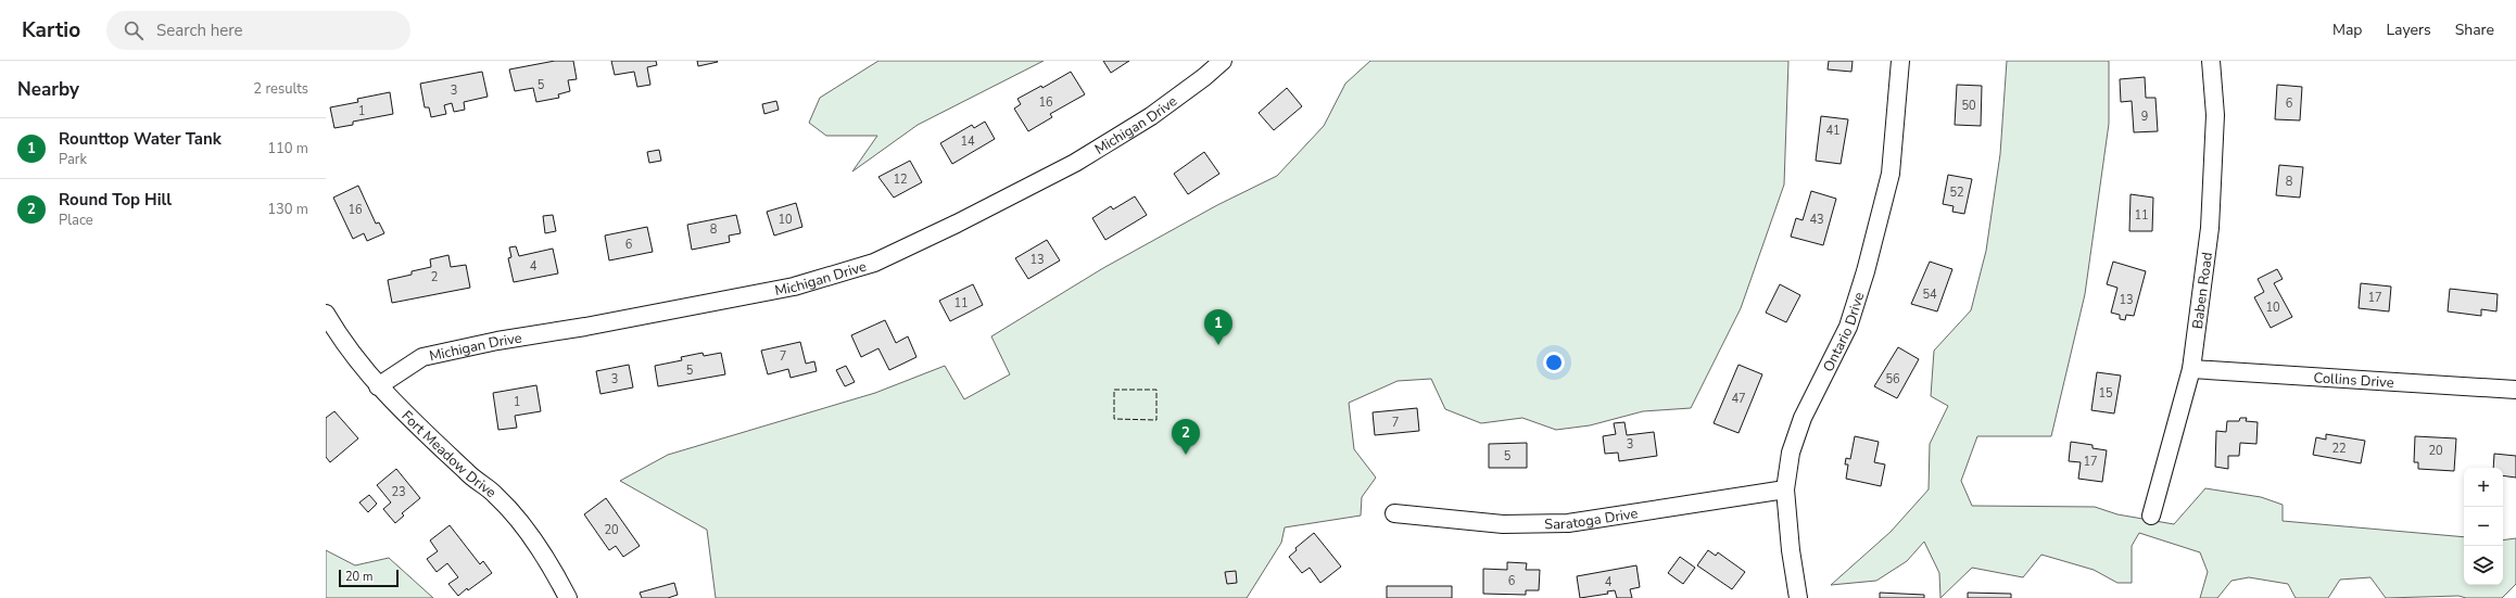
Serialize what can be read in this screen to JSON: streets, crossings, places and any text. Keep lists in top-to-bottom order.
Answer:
{
  "streets": {
    "street": [
      "Michigan Drive",
      "Baben Road",
      "Ontario Drive",
      "Collins Drive",
      "Fort Meadow Drive",
      "Saratoga Drive"
    ]
  },
  "crossings": [
    ["Michigan Drive", "Fort Meadow Drive"],
    ["Baben Road", "Collins Drive"],
    ["Ontario Drive", "Saratoga Drive"]
  ],
  "house_numbers": [
    "5",
    "3",
    "16",
    "6",
    "50",
    "1",
    "9",
    "41",
    "14",
    "12",
    "8",
    "52",
    "16",
    "11",
    "10",
    "43",
    "8",
    "6",
    "13",
    "4",
    "2",
    "54",
    "17",
    "13",
    "11",
    "10",
    "7",
    "5",
    "3",
    "56",
    "15",
    "47",
    "1",
    "7",
    "3",
    "22",
    "20",
    "5",
    "17",
    "23",
    "20",
    "6",
    "4"
  ],
  "scale_bar": "20 m",
  "page": {
    "header": "Kartio",
    "search": "Search here",
    "nav": ["Map", "Layers", "Share"],
    "heading": ["Nearby", "2 results"],
    "list": [
      {
        "mark": "1",
        "name": "Rounttop Water Tank",
        "note": "Park",
        "value": "110 m"
      },
      {
        "mark": "2",
        "name": "Round Top Hill",
        "note": "Place",
        "value": "130 m"
      }
    ],
    "pins": ["1", "2"],
    "map_buttons": ["+", "−"],
    "scale": "20 m"
  }
}
